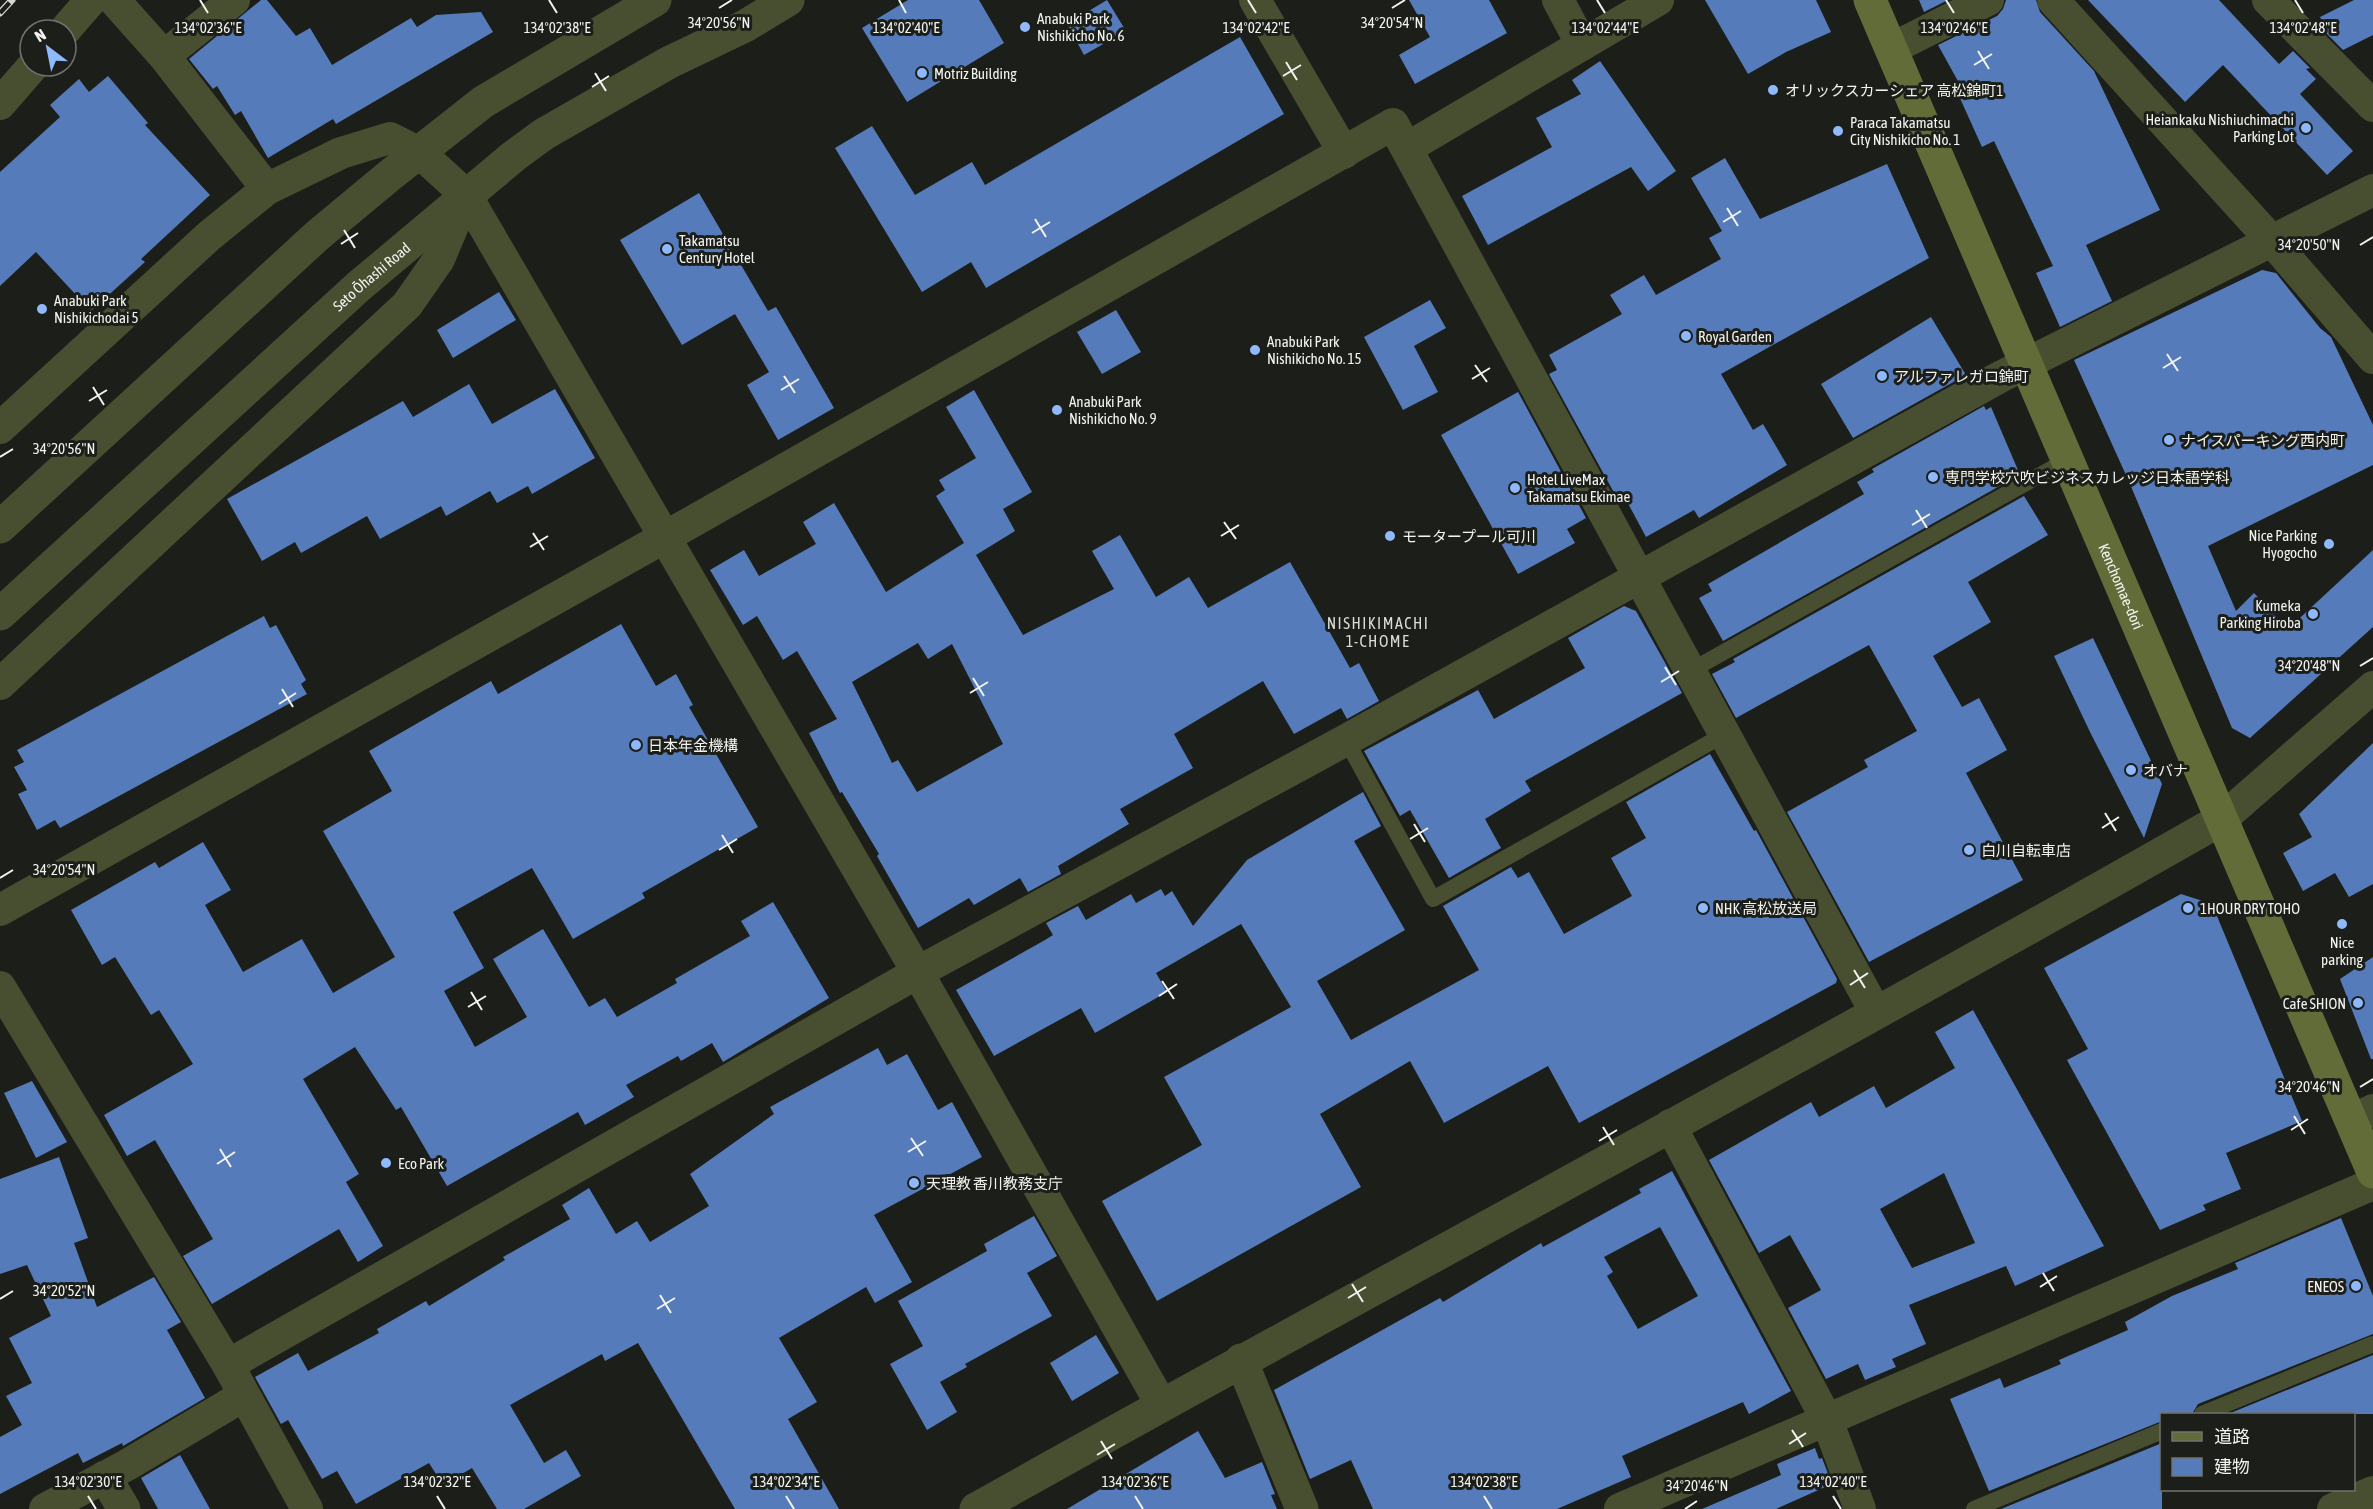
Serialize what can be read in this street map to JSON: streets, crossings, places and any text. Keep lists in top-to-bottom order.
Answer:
{
  "streets": {
    "main road": ["Kenchomae-dori"],
    "street": ["Seto Ōhashi Road"]
  },
  "districts": ["NISHIKIMACHI 1-CHOME"],
  "places": [
    "Anabuki Park Nishikicho No. 6",
    "Motriz Building",
    "オリックスカーシェア 高松錦町1",
    "Heiankaku Nishiuchimachi Parking Lot",
    "Paraca Takamatsu City Nishikicho No. 1",
    "Takamatsu Century Hotel",
    "Anabuki Park Nishikichodai 5",
    "Royal Garden",
    "Anabuki Park Nishikicho No. 15",
    "アルファレガロ錦町",
    "Anabuki Park Nishikicho No. 9",
    "ナイスパーキング西内町",
    "専門学校穴吹ビジネスカレッジ日本語学科",
    "Hotel LiveMax Takamatsu Ekimae",
    "モータープール可川",
    "Nice Parking Hyogocho",
    "Kumeka Parking Hiroba",
    "日本年金機構",
    "オバナ",
    "白川自転車店",
    "NHK 高松放送局",
    "1HOUR DRY TOHO",
    "Nice parking",
    "Cafe SHION",
    "Eco Park",
    "天理教 香川教務支庁",
    "ENEOS"
  ],
  "legend": ["道路", "建物"],
  "north": "top left",
  "coordinates": [
    "34°20'56\"N",
    "34°20'54\"N",
    "134°02'36\"E",
    "134°02'38\"E",
    "134°02'40\"E",
    "134°02'46\"E",
    "134°02'42\"E",
    "134°02'44\"E",
    "134°02'48\"E",
    "34°20'50\"N",
    "34°20'48\"N",
    "34°20'46\"N",
    "34°20'52\"N",
    "134°02'30\"E",
    "134°02'32\"E",
    "134°02'34\"E"
  ]
}
